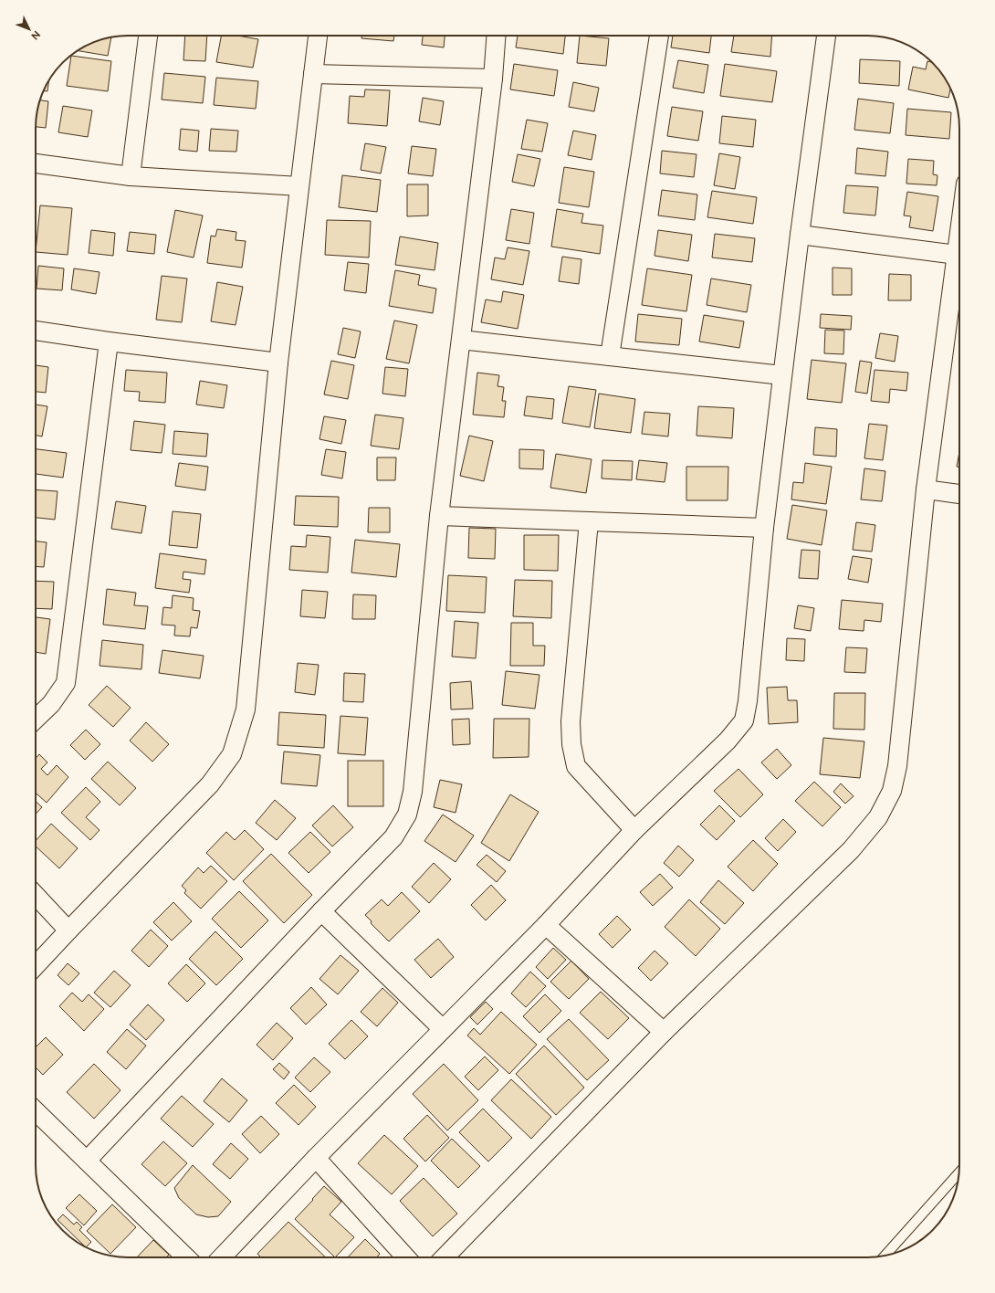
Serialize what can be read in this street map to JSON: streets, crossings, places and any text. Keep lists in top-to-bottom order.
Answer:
{
  "north": "bottom right"
}
